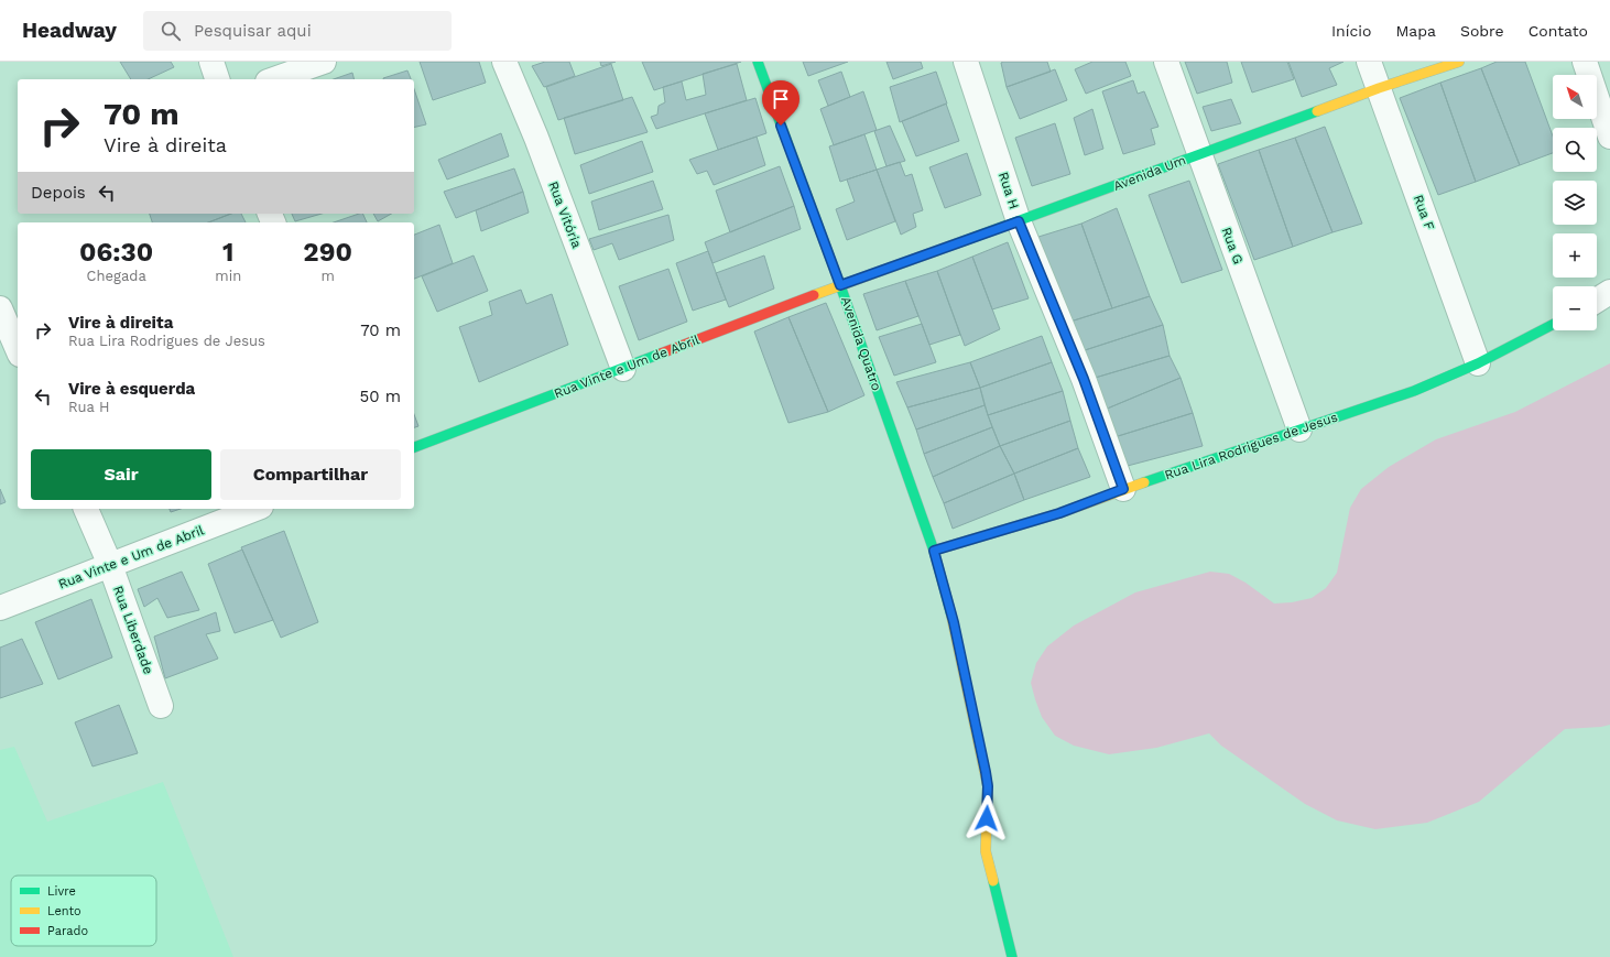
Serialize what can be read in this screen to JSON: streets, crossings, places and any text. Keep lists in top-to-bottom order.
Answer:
{
  "streets": {
    "street": [
      "Avenida Um",
      "Rua H",
      "Rua F",
      "Rua Vitória",
      "Rua G",
      "Avenida Quatro",
      "Rua Vinte e Um de Abril",
      "Rua Lira Rodrigues de Jesus",
      "Rua Liberdade"
    ]
  },
  "crossings": [
    ["Avenida Um", "Rua H"],
    ["Avenida Um", "Rua F"],
    ["Avenida Um", "Rua G"],
    ["Avenida Um", "Avenida Quatro"],
    ["Avenida Um", "Rua Vinte e Um de Abril"],
    ["Rua H", "Rua Lira Rodrigues de Jesus"],
    ["Rua F", "Rua Lira Rodrigues de Jesus"],
    ["Rua Vitória", "Rua Vinte e Um de Abril"],
    ["Rua G", "Rua Lira Rodrigues de Jesus"],
    ["Avenida Quatro", "Rua Vinte e Um de Abril"],
    ["Avenida Quatro", "Rua Lira Rodrigues de Jesus"],
    ["Rua Vinte e Um de Abril", "Rua Liberdade"]
  ],
  "legend": ["Livre", "Lento", "Parado"],
  "north": "top left",
  "page": {
    "header": "Headway",
    "search": "Pesquisar aqui",
    "nav": [
      "Início",
      "Mapa",
      "Sobre",
      "Contato"
    ],
    "map_buttons": ["+", "−"],
    "turn": ["70 m", "Vire à direita"],
    "then": "Depois",
    "eta": [
      "06:30",
      "Chegada",
      "1",
      "min",
      "290",
      "m"
    ],
    "list": [
      {
        "name": "Vire à direita",
        "note": "Rua Lira Rodrigues de Jesus",
        "value": "70 m"
      },
      {
        "name": "Vire à esquerda",
        "note": "Rua H",
        "value": "50 m"
      }
    ],
    "buttons": ["Sair", "Compartilhar"]
  }
}
